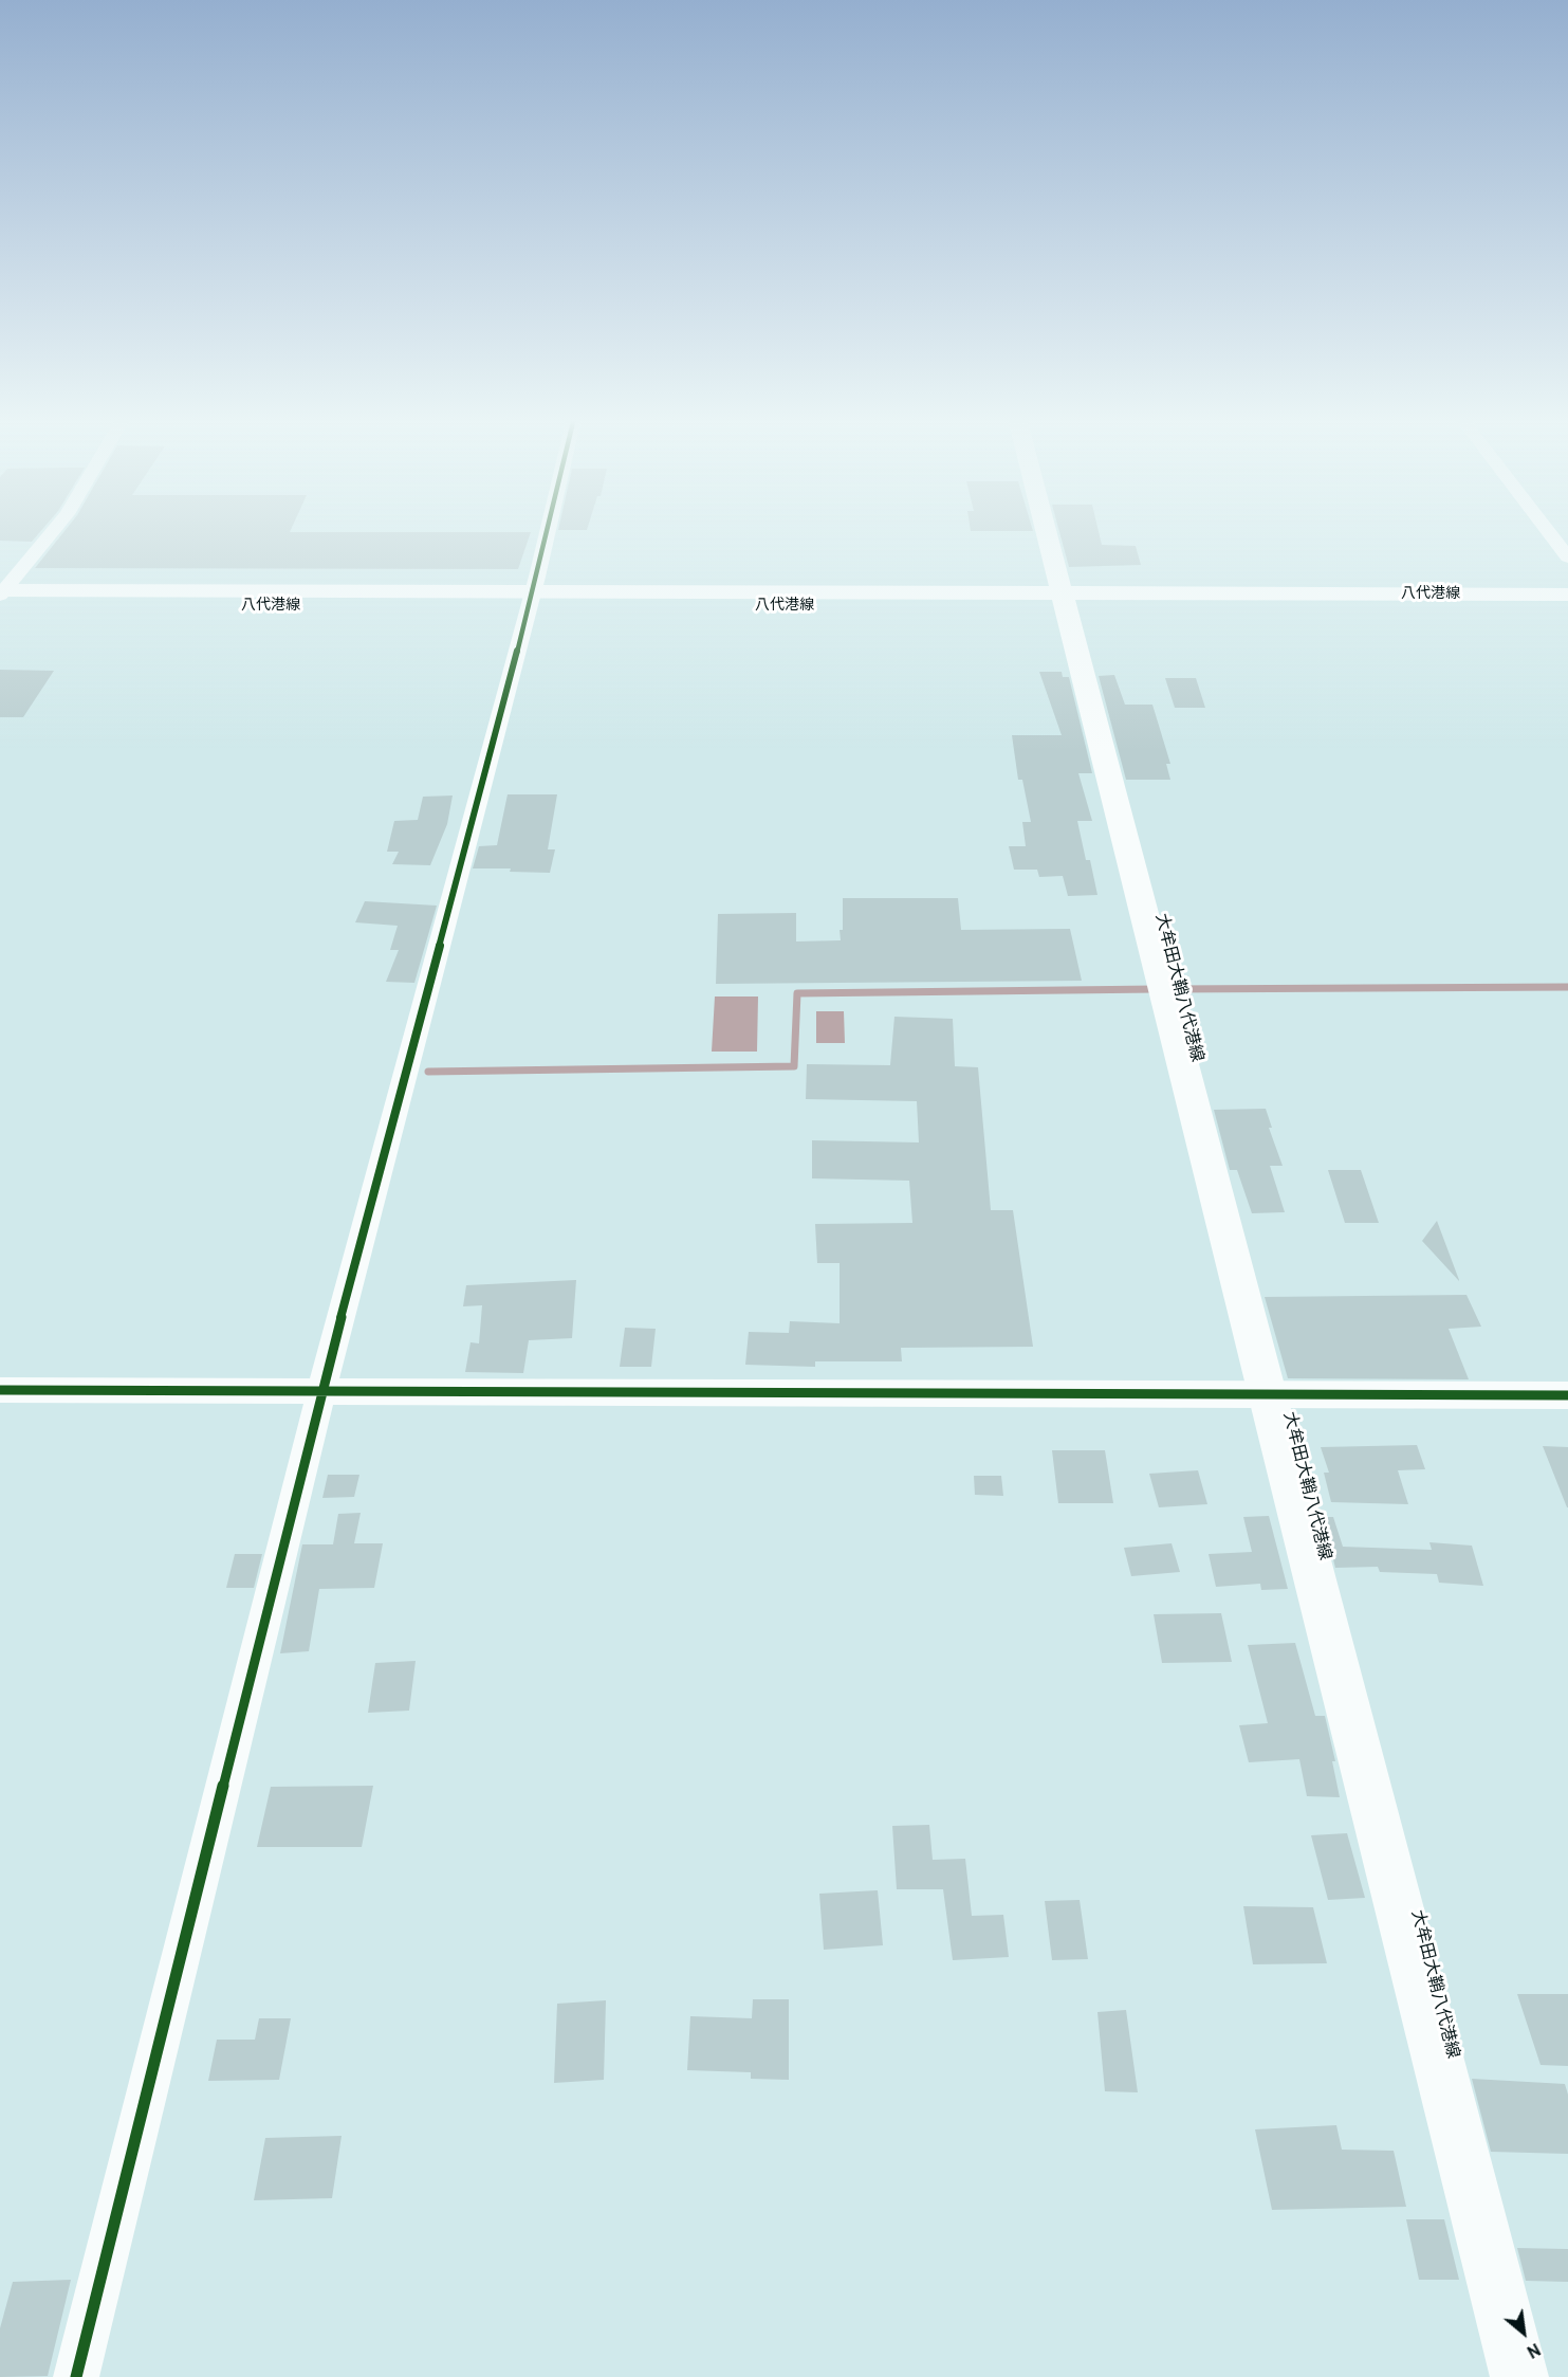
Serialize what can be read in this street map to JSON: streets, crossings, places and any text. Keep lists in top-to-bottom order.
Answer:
{
  "streets": {
    "main road": ["八代港線", "大牟田大鞘八代港線"]
  },
  "crossings": [
    ["八代港線", "大牟田大鞘八代港線"]
  ],
  "north": "bottom right"
}
